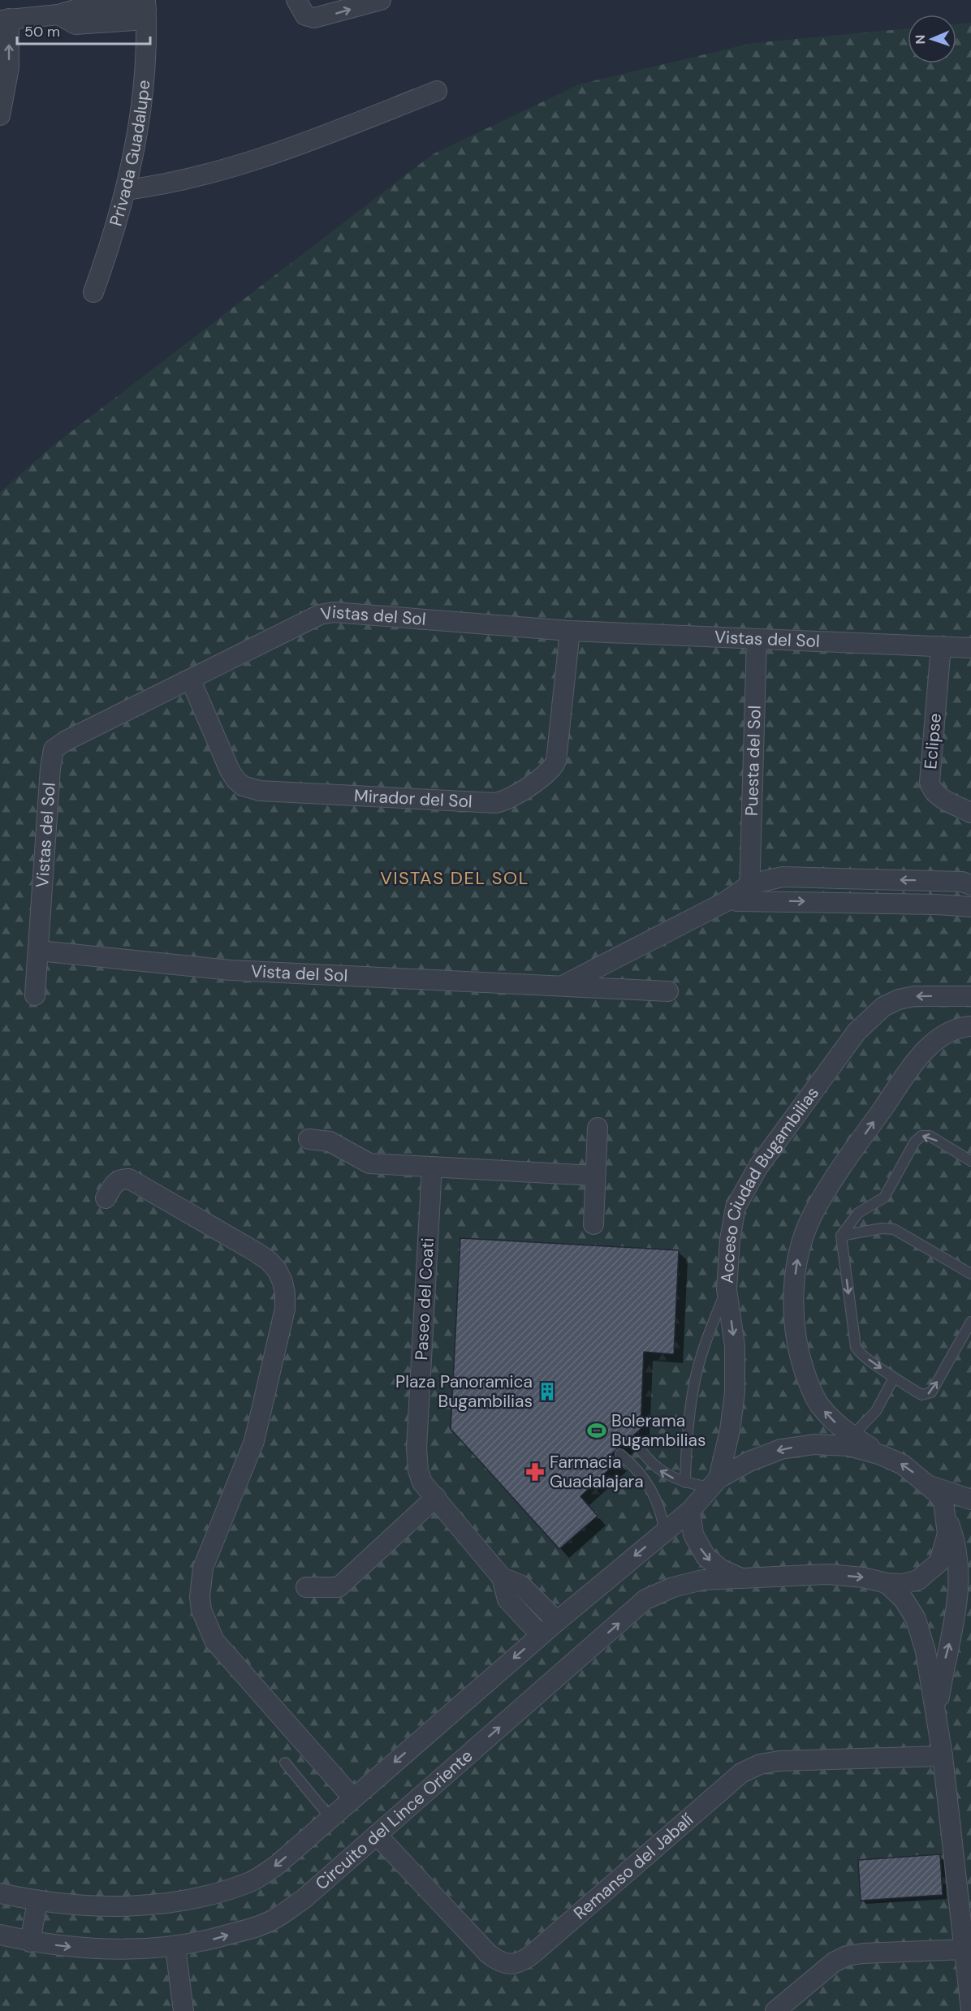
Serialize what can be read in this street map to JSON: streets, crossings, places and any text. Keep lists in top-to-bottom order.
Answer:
{
  "streets": {
    "street": [
      "Privada Guadalupe",
      "Vistas del Sol",
      "Eclipse",
      "Puesta del Sol",
      "Mirador del Sol",
      "Vista del Sol",
      "Acceso Ciudad Bugambilias",
      "Paseo del Coati",
      "Circuito del Lince Oriente",
      "Remanso del Jabalí"
    ]
  },
  "crossings": [
    ["Vistas del Sol", "Eclipse"],
    ["Vistas del Sol", "Puesta del Sol"],
    ["Vistas del Sol", "Mirador del Sol"],
    ["Vistas del Sol", "Vista del Sol"],
    ["Puesta del Sol", "Vista del Sol"],
    ["Circuito del Lince Oriente", "Remanso del Jabalí"]
  ],
  "one_way": ["Acceso Ciudad Bugambilias"],
  "districts": ["VISTAS DEL SOL"],
  "places": {
    "building": ["Plaza Panoramica Bugambilias"],
    "sports": ["Bolerama Bugambilias"],
    "pharmacy": ["Farmacia Guadalajara"]
  },
  "scale_bar": "50 m",
  "north": "left"
}
